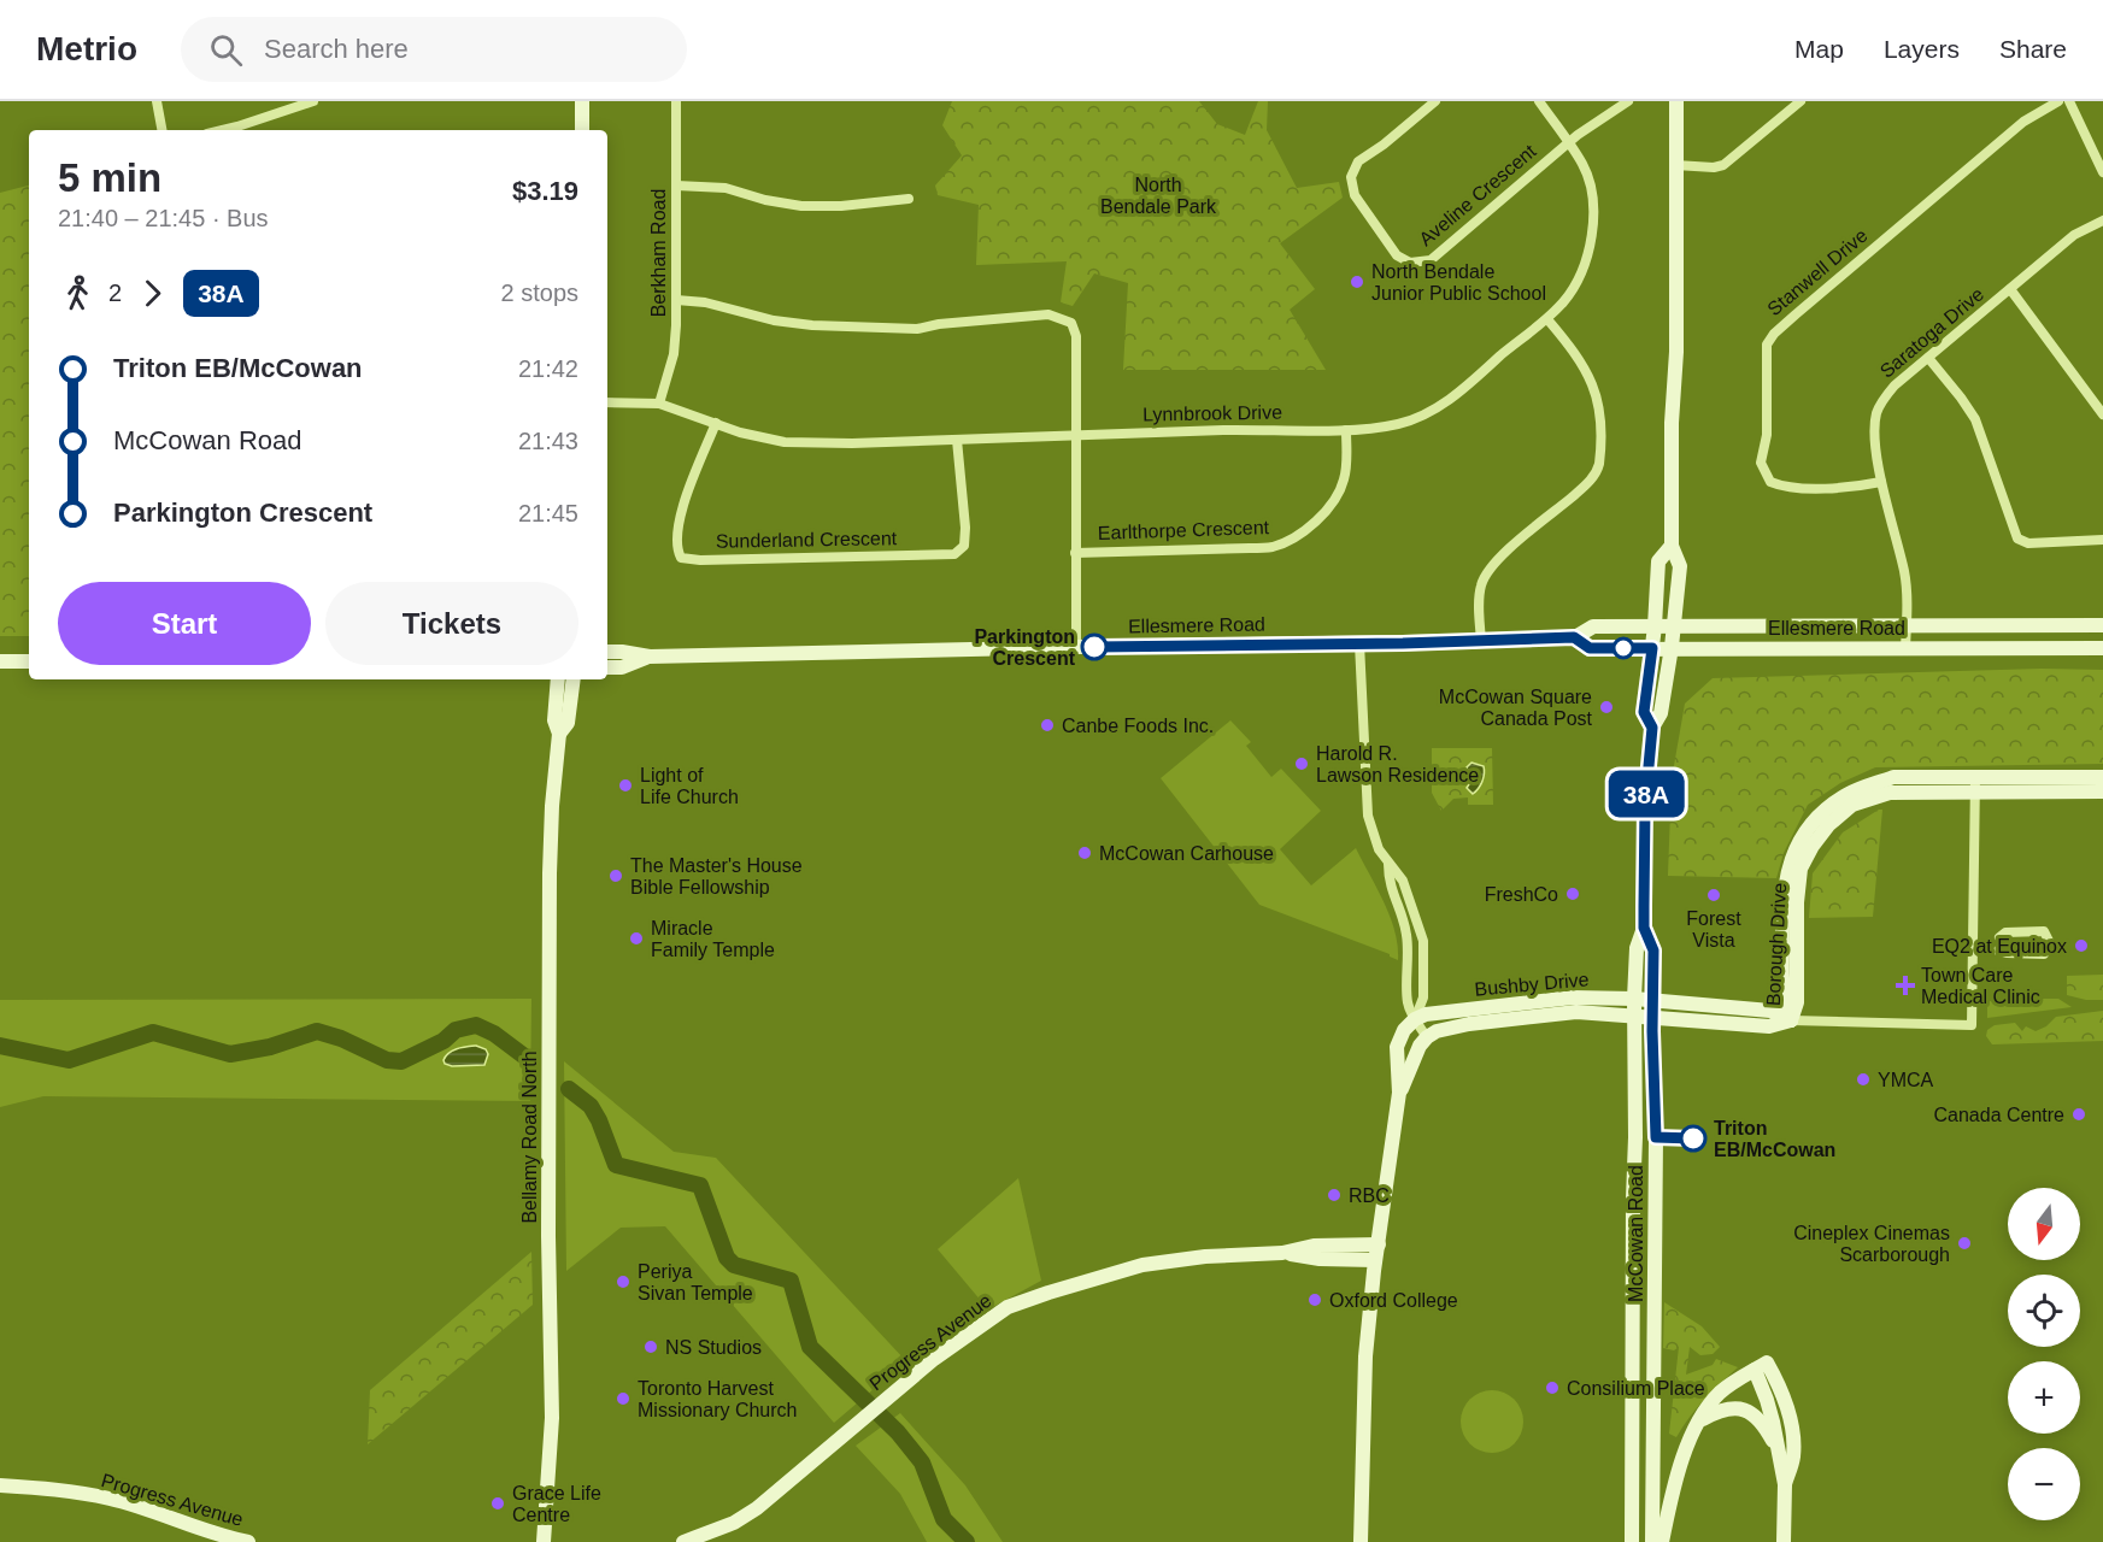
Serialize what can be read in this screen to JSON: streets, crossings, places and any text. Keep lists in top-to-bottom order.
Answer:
{
  "streets": {
    "main road": [
      "Ellesmere Road",
      "Borough Drive",
      "Bushby Drive",
      "Bellamy Road North",
      "McCowan Road",
      "Progress Avenue"
    ],
    "street": [
      "Aveline Crescent",
      "Berkham Road",
      "Stanwell Drive",
      "Saratoga Drive",
      "Lynnbrook Drive",
      "Earlthorpe Crescent",
      "Sunderland Crescent"
    ]
  },
  "crossings": [
    ["Aveline Crescent", "Lynnbrook Drive"],
    ["Berkham Road", "Lynnbrook Drive"],
    ["Stanwell Drive", "Saratoga Drive"],
    ["Saratoga Drive", "Ellesmere Road"],
    ["Lynnbrook Drive", "Earlthorpe Crescent"],
    ["Lynnbrook Drive", "Sunderland Crescent"],
    ["Ellesmere Road", "McCowan Road"],
    ["Borough Drive", "Bushby Drive"],
    ["Bushby Drive", "McCowan Road"]
  ],
  "parks": ["North Bendale Park"],
  "places": {
    "other": [
      "North Bendale Junior Public School",
      "Parkington Crescent",
      "McCowan Square Canada Post",
      "Canbe Foods Inc.",
      "Harold R. Lawson Residence",
      "Light of Life Church",
      "McCowan Carhouse",
      "The Master's House Bible Fellowship",
      "FreshCo",
      "Forest Vista",
      "Miracle Family Temple",
      "EQ2 at Equinox",
      "YMCA",
      "Canada Centre",
      "Triton EB/McCowan",
      "RBC",
      "Cineplex Cinemas Scarborough",
      "Periya Sivan Temple",
      "Oxford College",
      "NS Studios",
      "Consilium Place",
      "Toronto Harvest Missionary Church",
      "Grace Life Centre"
    ],
    "health": ["Town Care Medical Clinic"]
  },
  "lines": ["bus line 38A"],
  "north": "bottom",
  "page": {
    "header": "Metrio",
    "search": "Search here",
    "nav": ["Map", "Layers", "Share"],
    "on_map": "38A",
    "heading": ["5 min", "21:40 – 21:45 · Bus", "$3.19"],
    "legs": ["2", "38A", "2 stops"],
    "list": [
      {
        "name": "Triton EB/McCowan",
        "value": "21:42"
      },
      {
        "name": "McCowan Road",
        "value": "21:43"
      },
      {
        "name": "Parkington Crescent",
        "value": "21:45"
      }
    ],
    "buttons": ["Start", "Tickets"],
    "map_buttons": ["+", "−"]
  }
}
